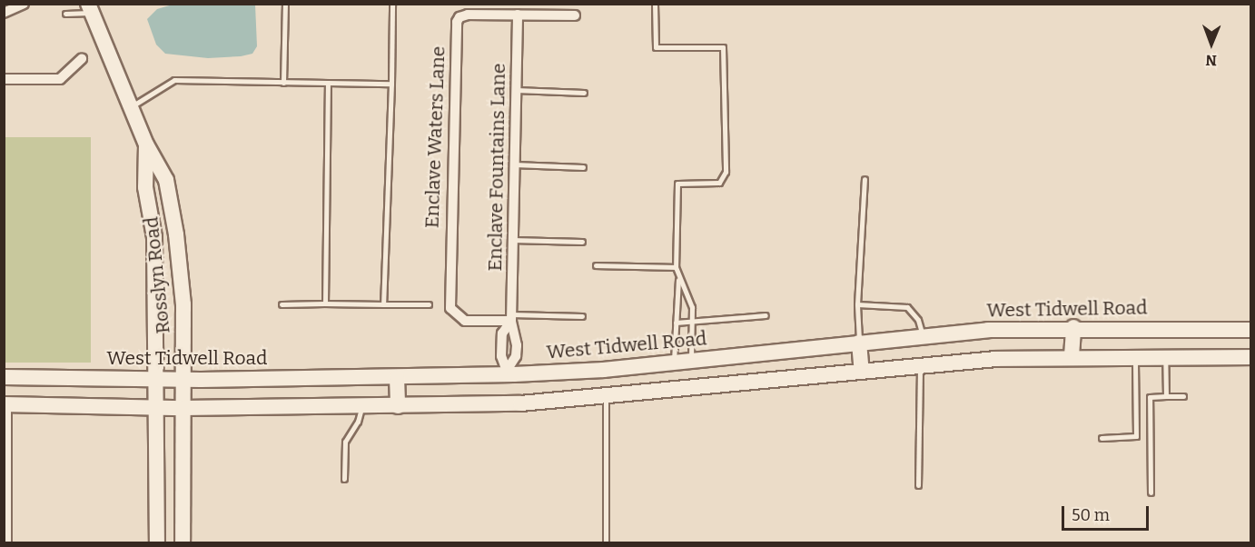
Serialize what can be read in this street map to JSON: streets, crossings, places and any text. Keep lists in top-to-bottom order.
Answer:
{
  "streets": {
    "main road": ["Rosslyn Road", "West Tidwell Road"],
    "street": ["Enclave Waters Lane", "Enclave Fountains Lane"]
  },
  "crossings": [
    ["Enclave Waters Lane", "Enclave Fountains Lane"],
    ["Rosslyn Road", "West Tidwell Road"]
  ],
  "scale_bar": "50 m",
  "north": "bottom"
}
